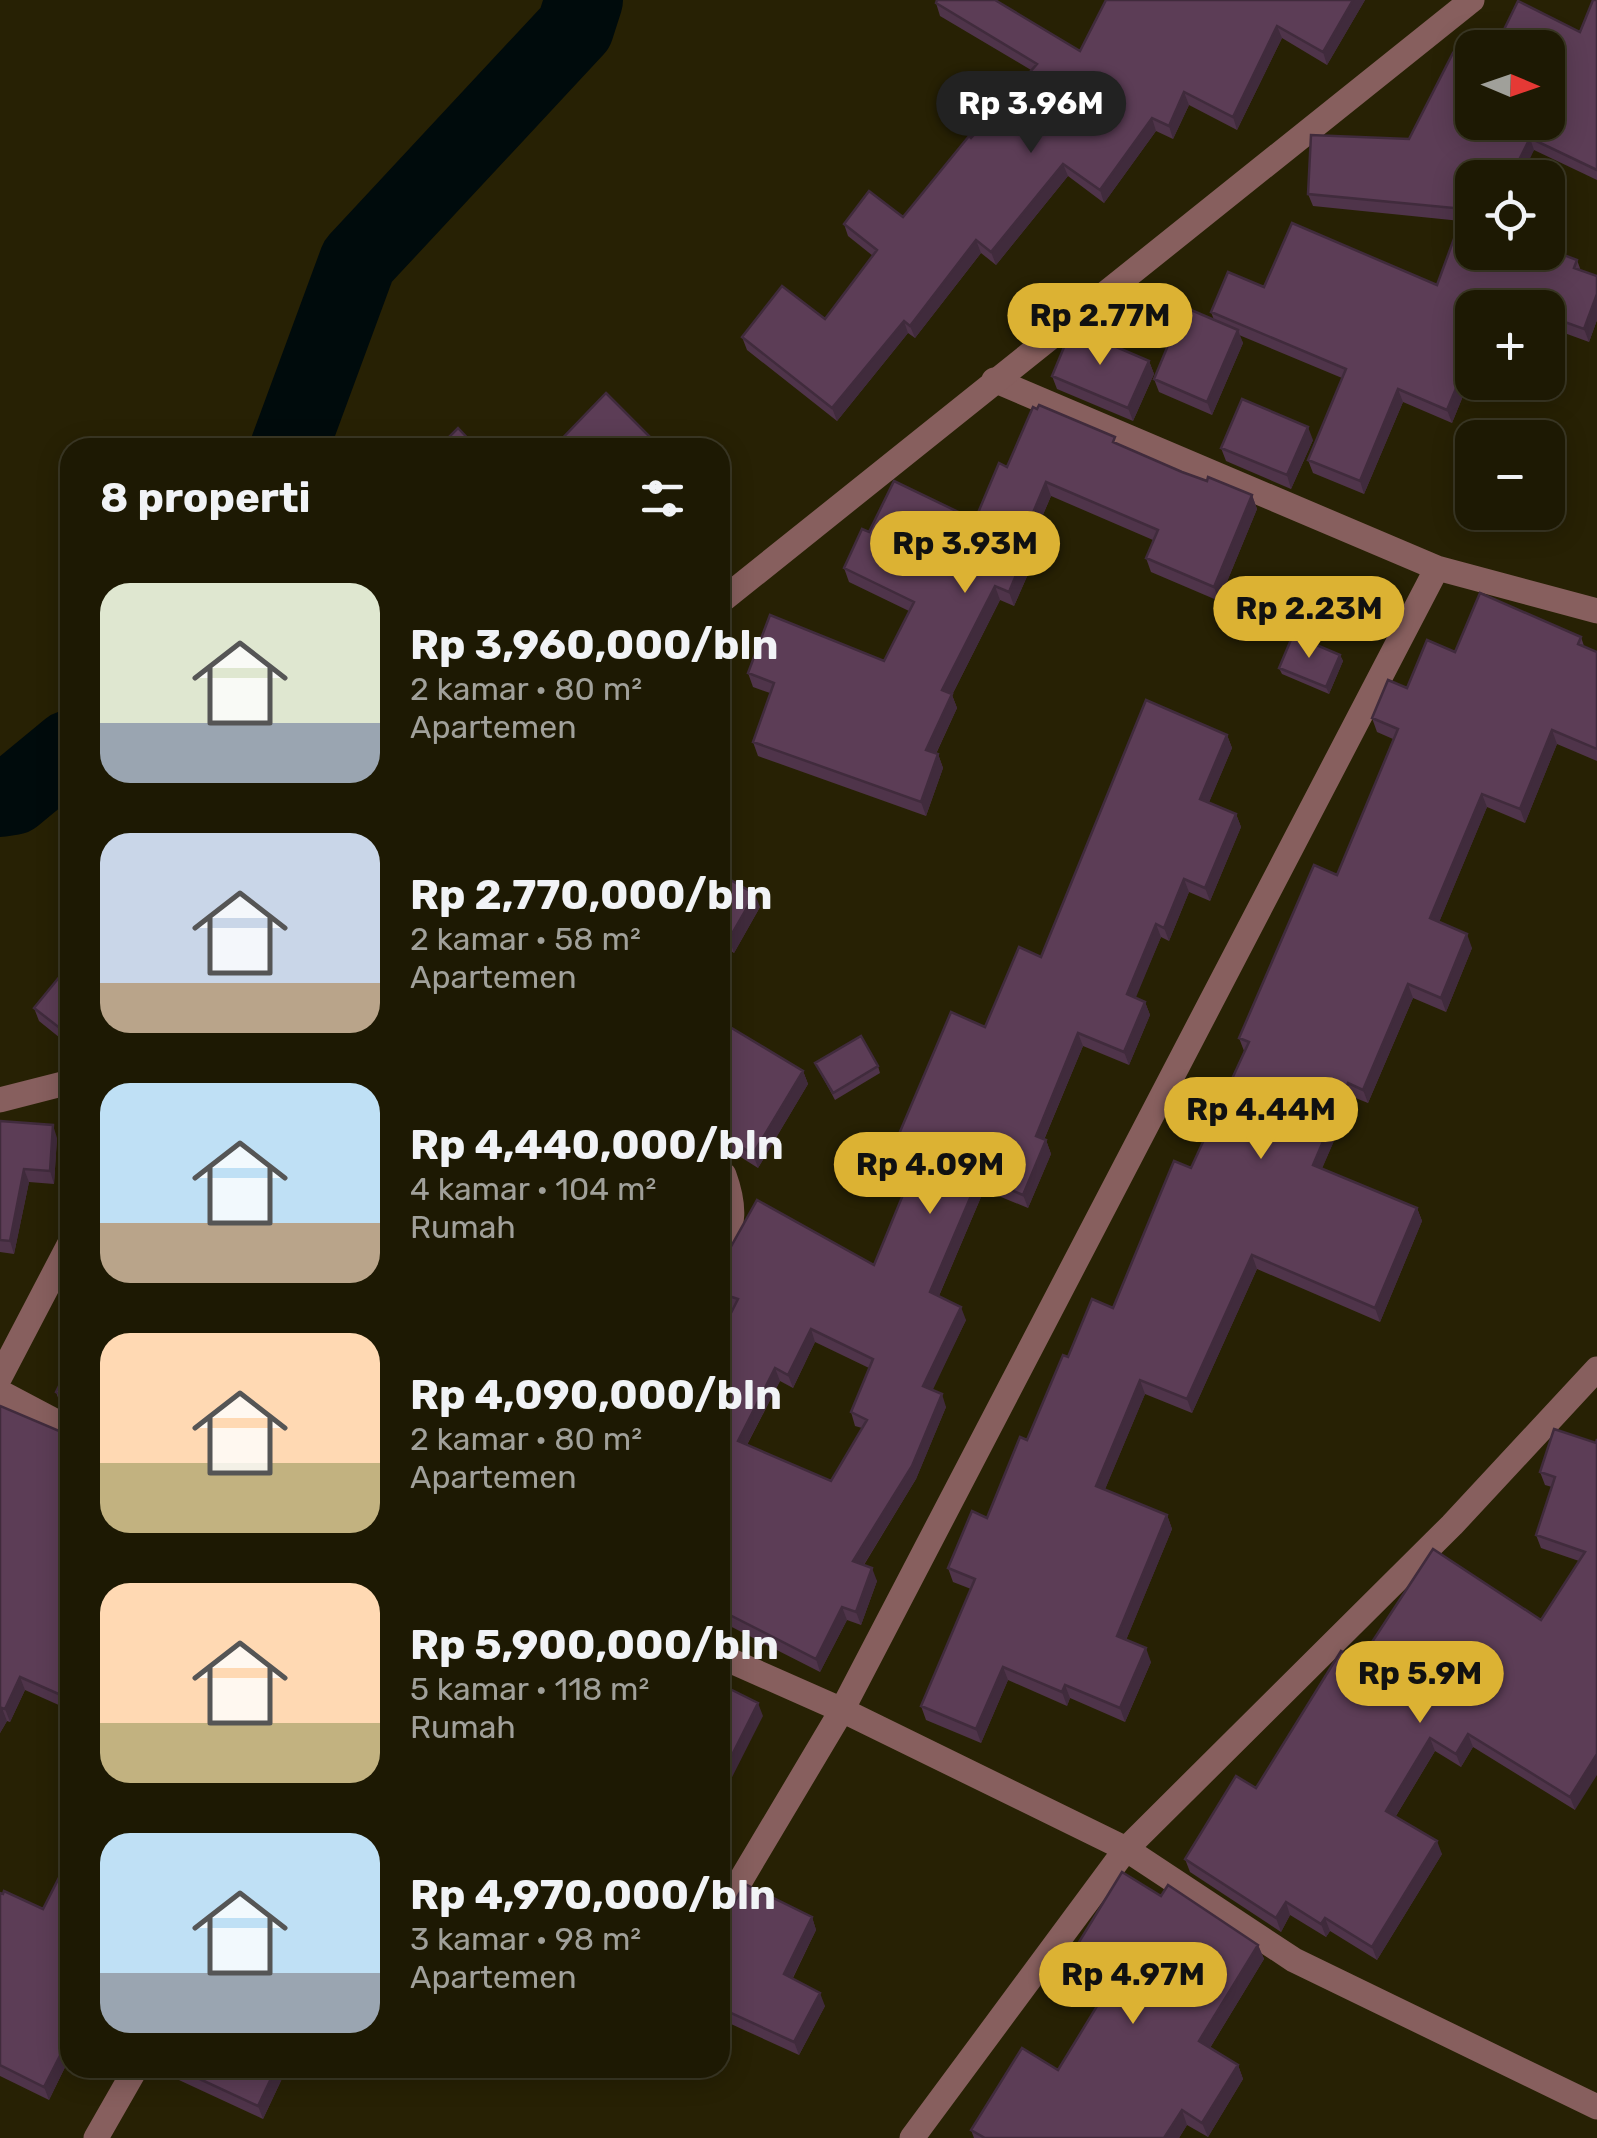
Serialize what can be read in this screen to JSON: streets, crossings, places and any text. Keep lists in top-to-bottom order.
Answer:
{
  "north": "right",
  "page": {
    "map_buttons": ["+", "−"],
    "price": [
      "Rp 3.96M",
      "Rp 2.77M",
      "Rp 3.93M",
      "Rp 2.23M",
      "Rp 4.44M",
      "Rp 4.09M",
      "Rp 5.9M",
      "Rp 4.97M"
    ],
    "heading": "8 properti",
    "list": [
      {
        "name": "Rp 3,960,000/bln",
        "note": "2 kamar · 80 m² · Apartemen"
      },
      {
        "name": "Rp 2,770,000/bln",
        "note": "2 kamar · 58 m² · Apartemen"
      },
      {
        "name": "Rp 4,440,000/bln",
        "note": "4 kamar · 104 m² · Rumah"
      },
      {
        "name": "Rp 4,090,000/bln",
        "note": "2 kamar · 80 m² · Apartemen"
      },
      {
        "name": "Rp 5,900,000/bln",
        "note": "5 kamar · 118 m² · Rumah"
      },
      {
        "name": "Rp 4,970,000/bln",
        "note": "3 kamar · 98 m² · Apartemen"
      }
    ]
  }
}
